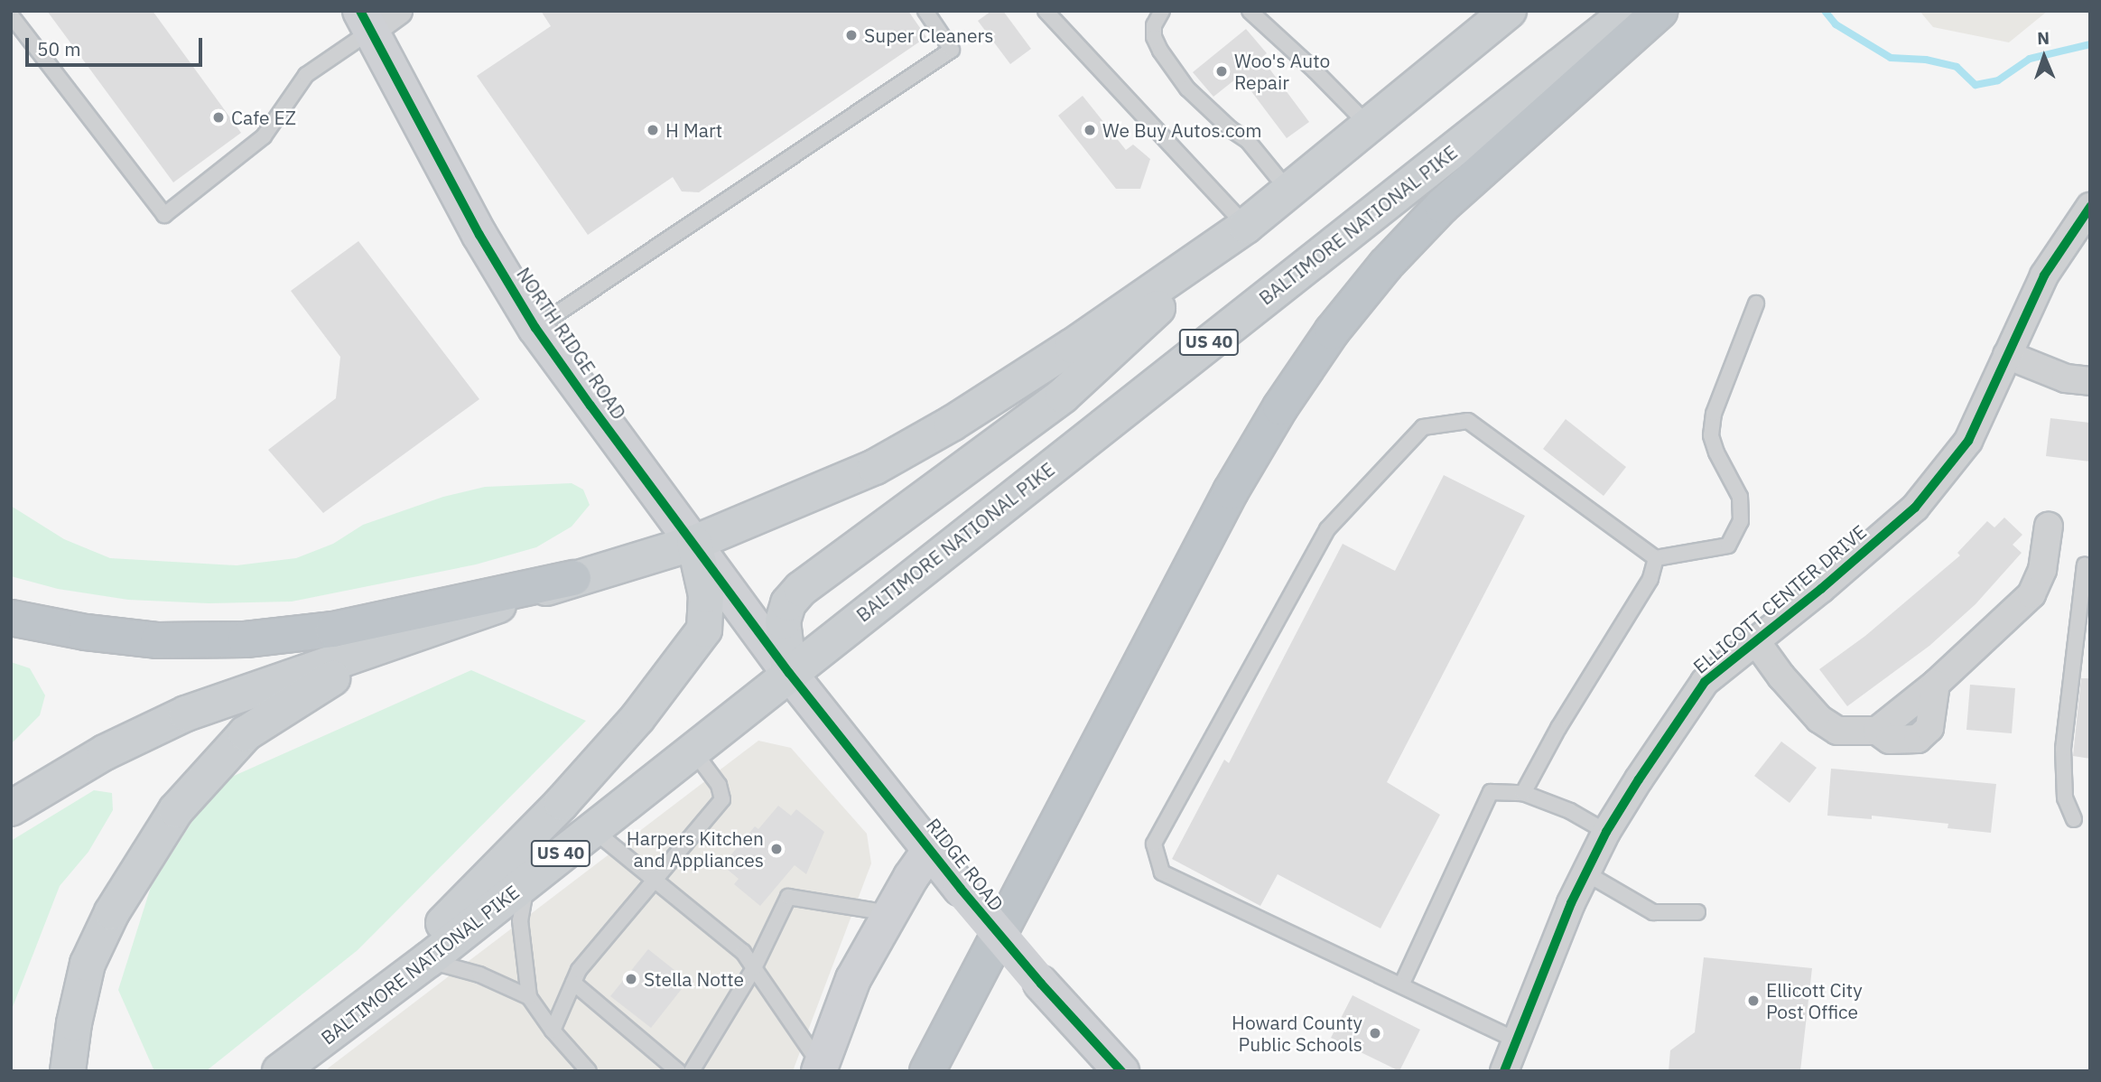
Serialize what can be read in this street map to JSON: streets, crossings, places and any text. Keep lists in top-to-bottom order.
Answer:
{
  "streets": {
    "main road": ["BALTIMORE NATIONAL PIKE", "US 40"],
    "street": ["NORTH RIDGE ROAD", "ELLICOTT CENTER DRIVE", "RIDGE ROAD"]
  },
  "crossings": [
    ["BALTIMORE NATIONAL PIKE", "NORTH RIDGE ROAD"],
    ["BALTIMORE NATIONAL PIKE", "RIDGE ROAD"],
    ["NORTH RIDGE ROAD", "RIDGE ROAD"]
  ],
  "places": [
    "Super Cleaners",
    "Woo's Auto Repair",
    "Cafe EZ",
    "H Mart",
    "We Buy Autos.com",
    "Harpers Kitchen and Appliances",
    "Stella Notte",
    "Ellicott City Post Office",
    "Howard County Public Schools"
  ],
  "scale_bar": "50 m",
  "north": "top"
}
